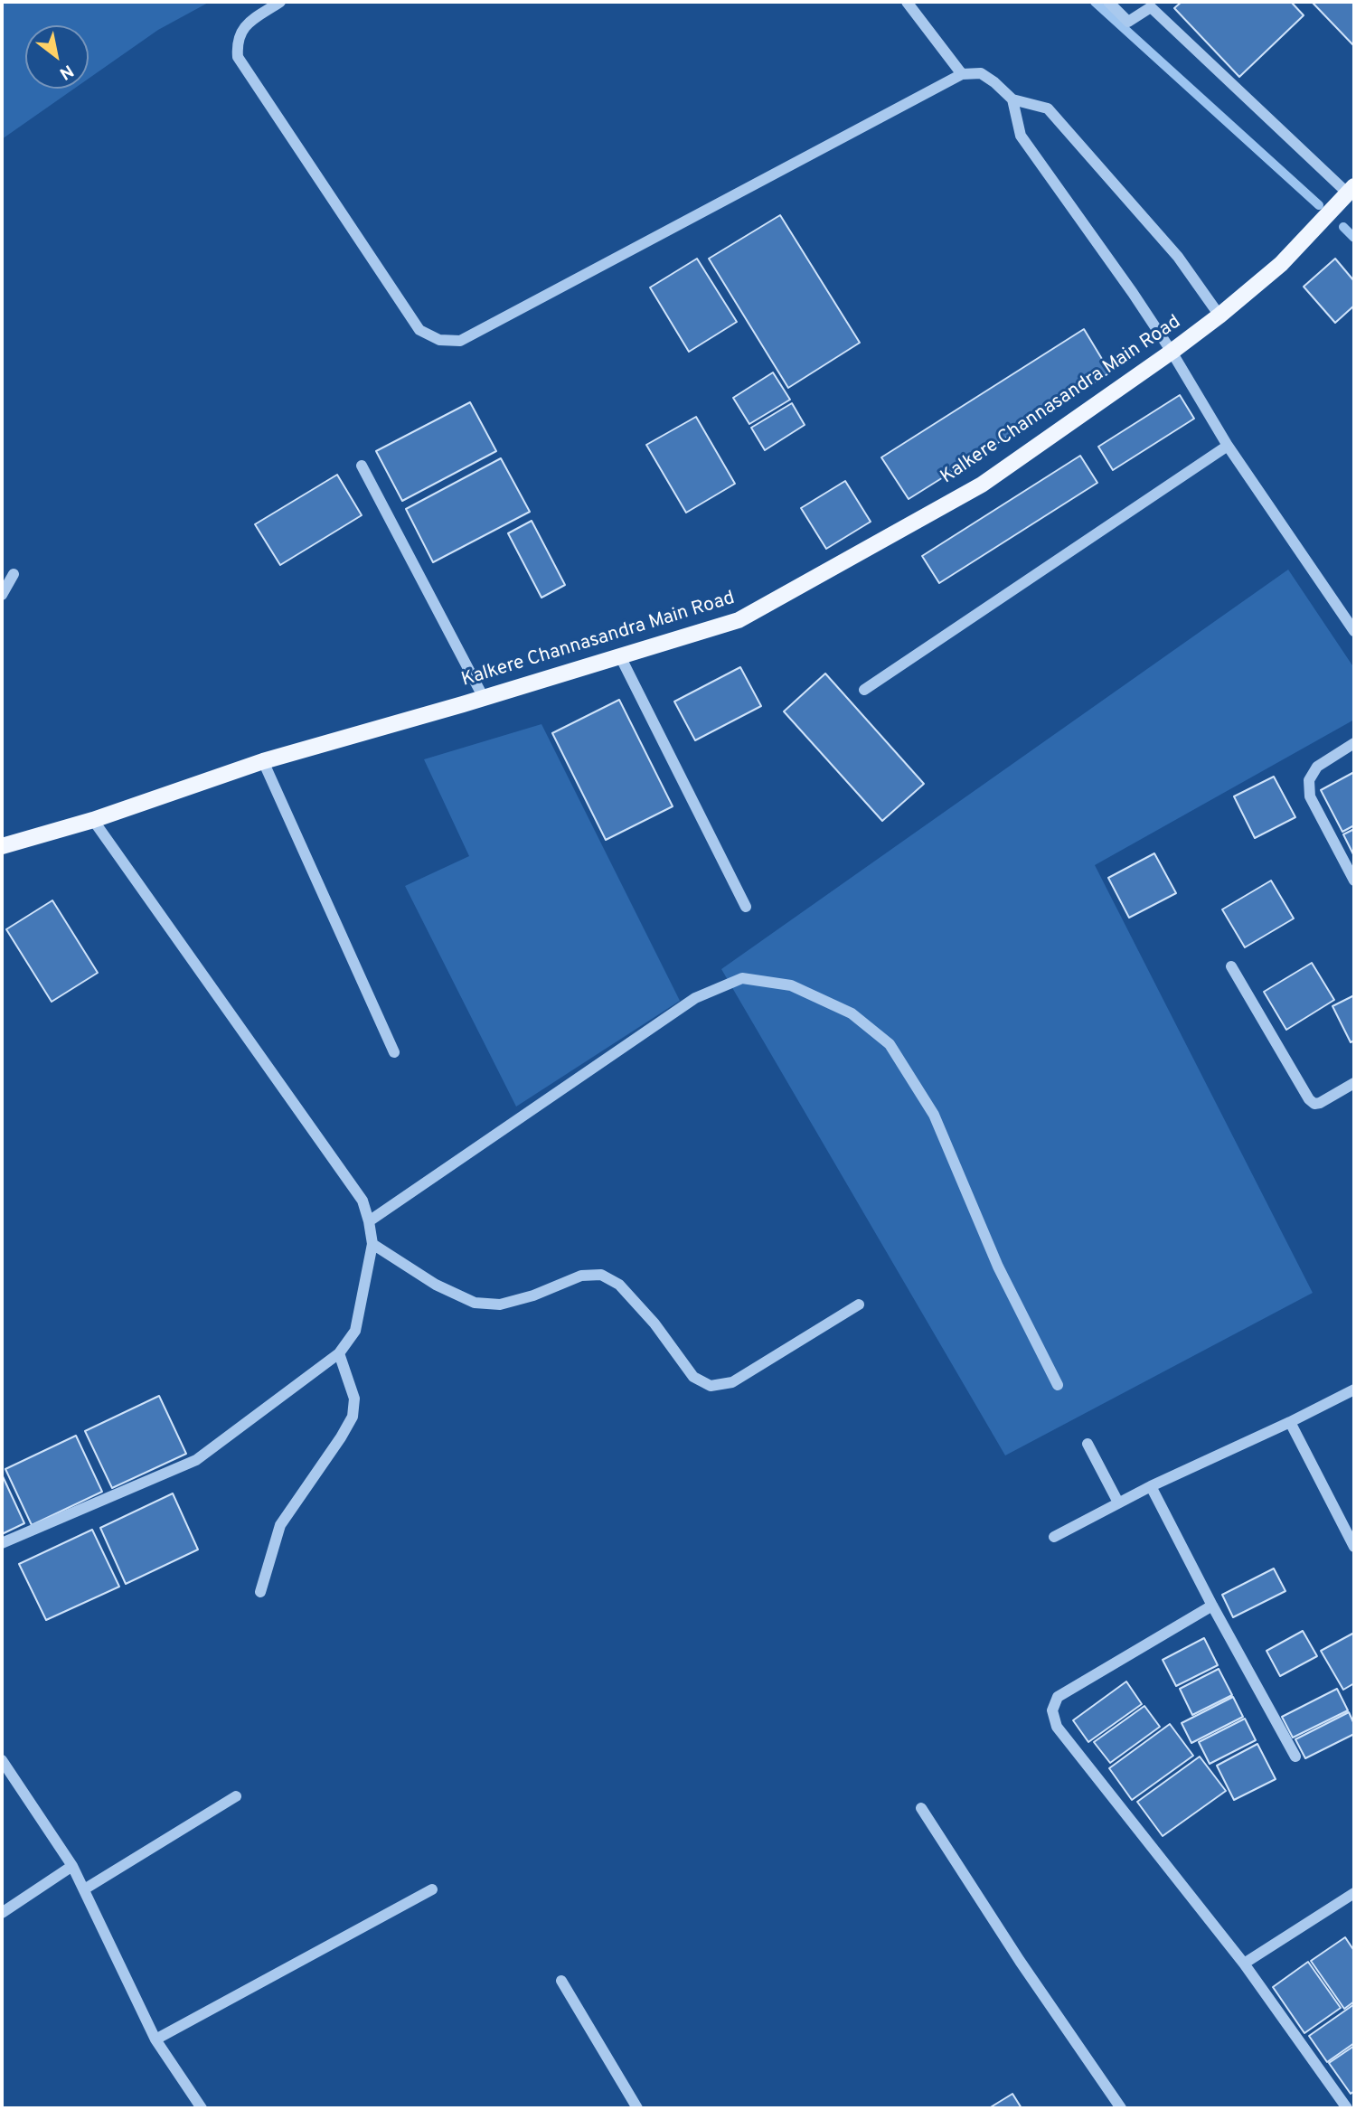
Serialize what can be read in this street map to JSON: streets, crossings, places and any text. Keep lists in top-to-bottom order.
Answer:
{
  "streets": {
    "main road": ["Kalkere Channasandra Main Road"]
  },
  "north": "bottom right"
}
